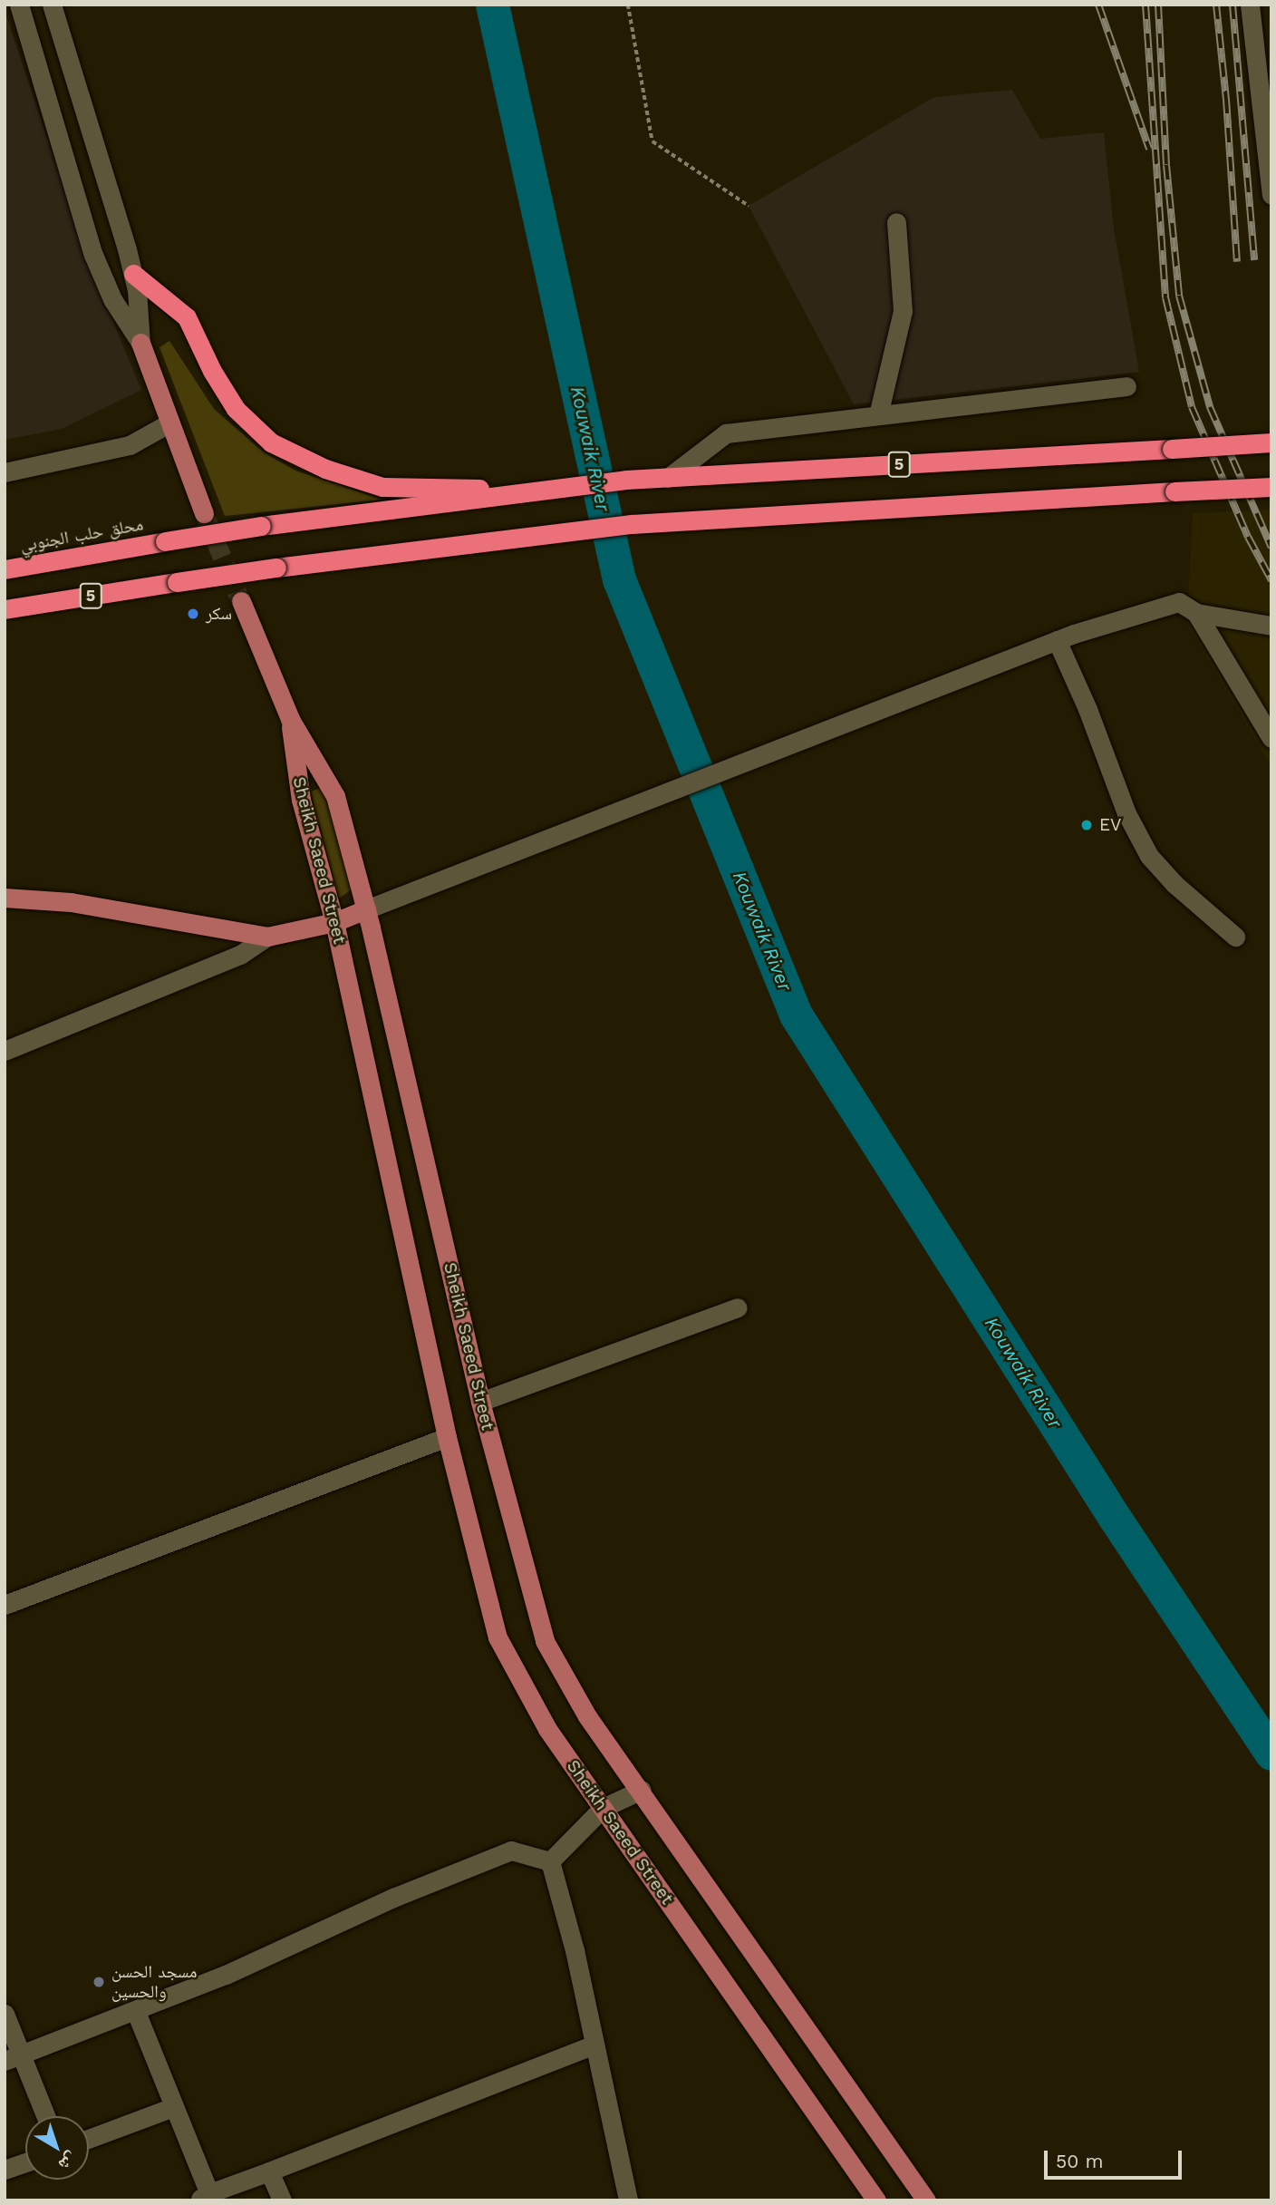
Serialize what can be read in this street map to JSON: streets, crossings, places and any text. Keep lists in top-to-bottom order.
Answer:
{
  "streets": {
    "highway": ["5", "محلق حلب الجنوبي"],
    "main road": ["Sheikh Saeed Street"]
  },
  "crossings": [
    ["5", "محلق حلب الجنوبي"]
  ],
  "water": ["Kouwaik River"],
  "places": ["سكر", "EV", "مسجد الحسن والحسين"],
  "scale_bar": "50 m",
  "north": "bottom right"
}
